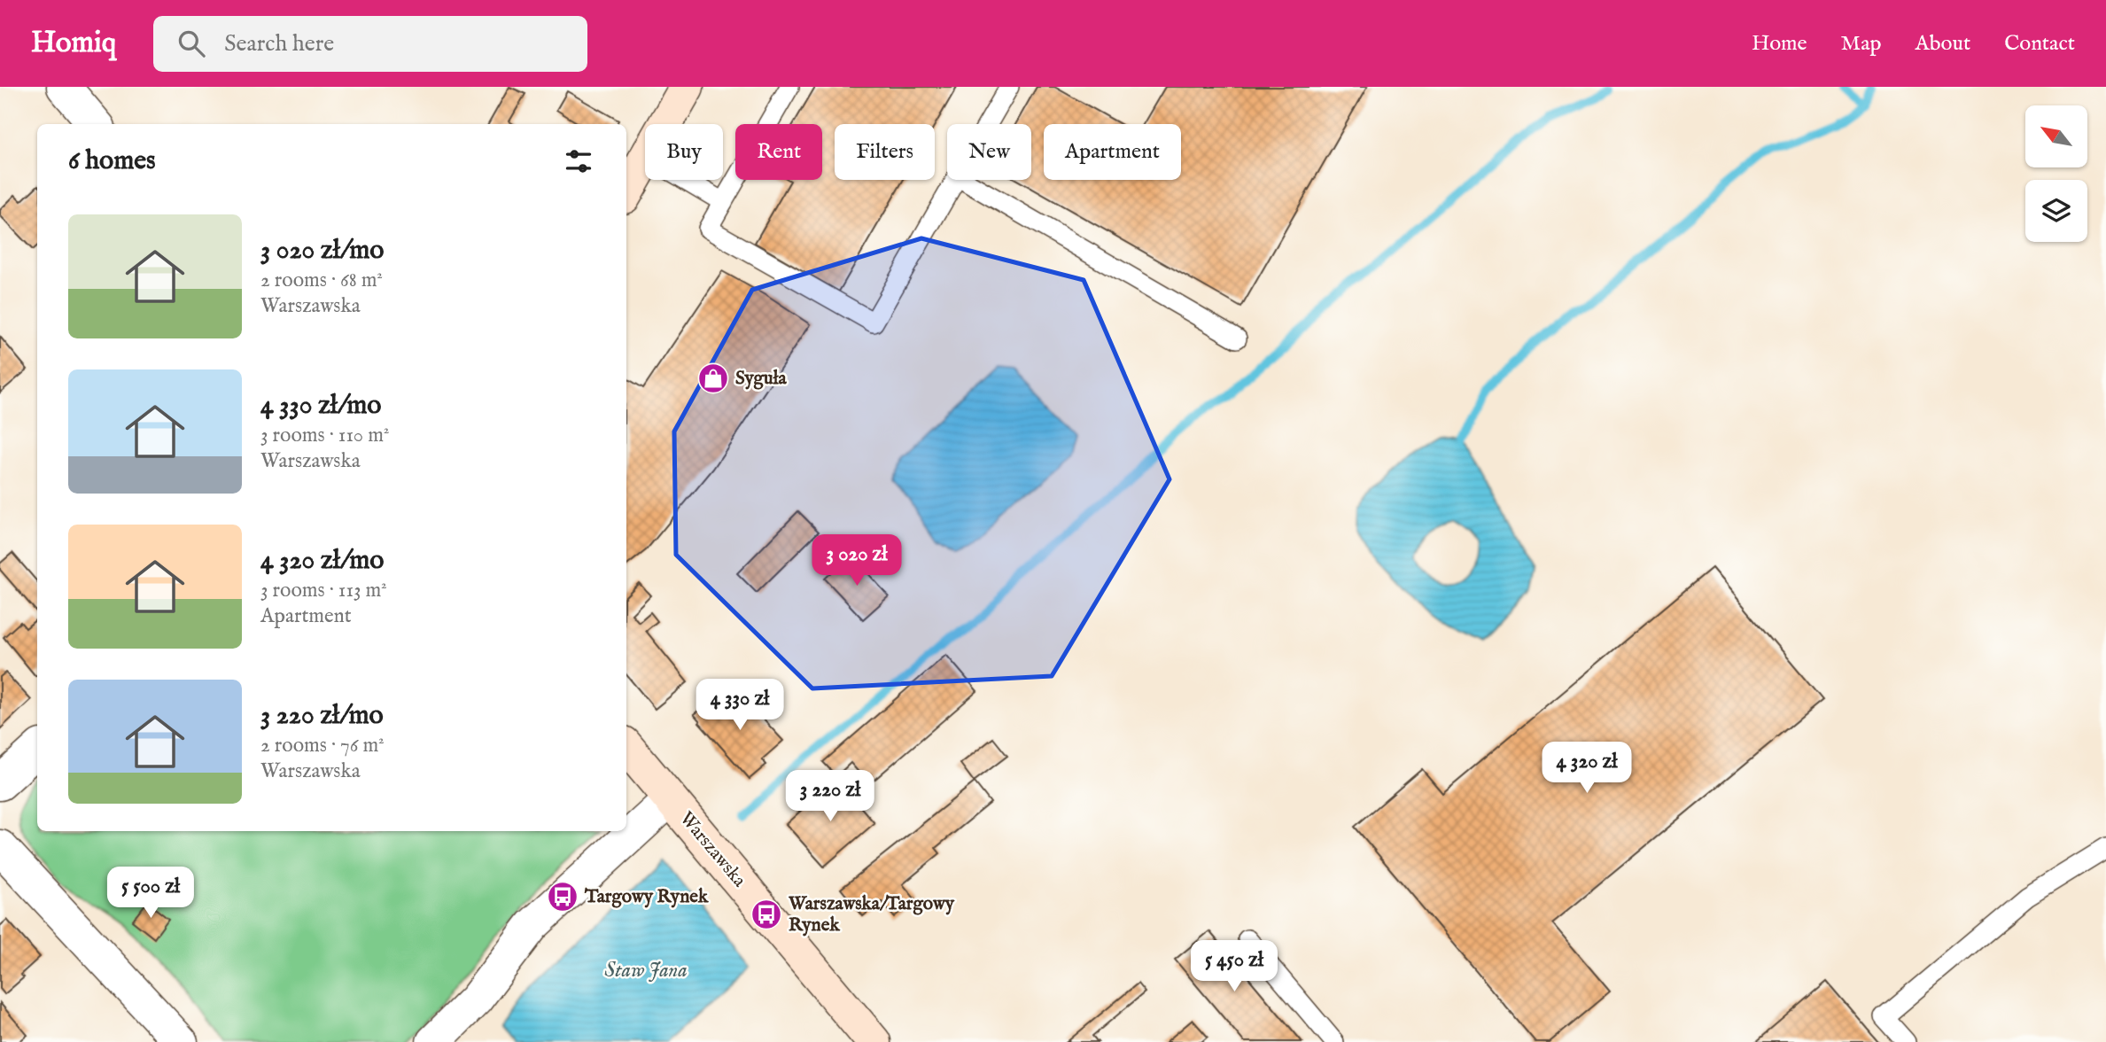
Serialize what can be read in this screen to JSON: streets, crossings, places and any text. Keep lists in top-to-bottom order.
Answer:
{
  "streets": {
    "main road": ["Warszawska"]
  },
  "water": ["Staw Jana"],
  "places": {
    "shop": ["Syguła"],
    "bus stop": ["Targowy Rynek", "Warszawska/Targowy Rynek"]
  },
  "north": "top left",
  "page": {
    "header": "Homiq",
    "search": "Search here",
    "nav": [
      "Home",
      "Map",
      "About",
      "Contact"
    ],
    "chip": [
      "Buy",
      "Rent",
      "Filters",
      "New",
      "Apartment"
    ],
    "heading": "6 homes",
    "list": [
      {
        "name": "3 020 zł/mo",
        "note": "2 rooms · 68 m² · Warszawska"
      },
      {
        "name": "4 330 zł/mo",
        "note": "3 rooms · 110 m² · Warszawska"
      },
      {
        "name": "4 320 zł/mo",
        "note": "3 rooms · 113 m² · Apartment"
      },
      {
        "name": "3 220 zł/mo",
        "note": "2 rooms · 76 m² · Warszawska"
      }
    ],
    "price": [
      "3 020 zł",
      "4 330 zł",
      "4 320 zł",
      "3 220 zł",
      "5 500 zł",
      "5 450 zł"
    ]
  }
}
